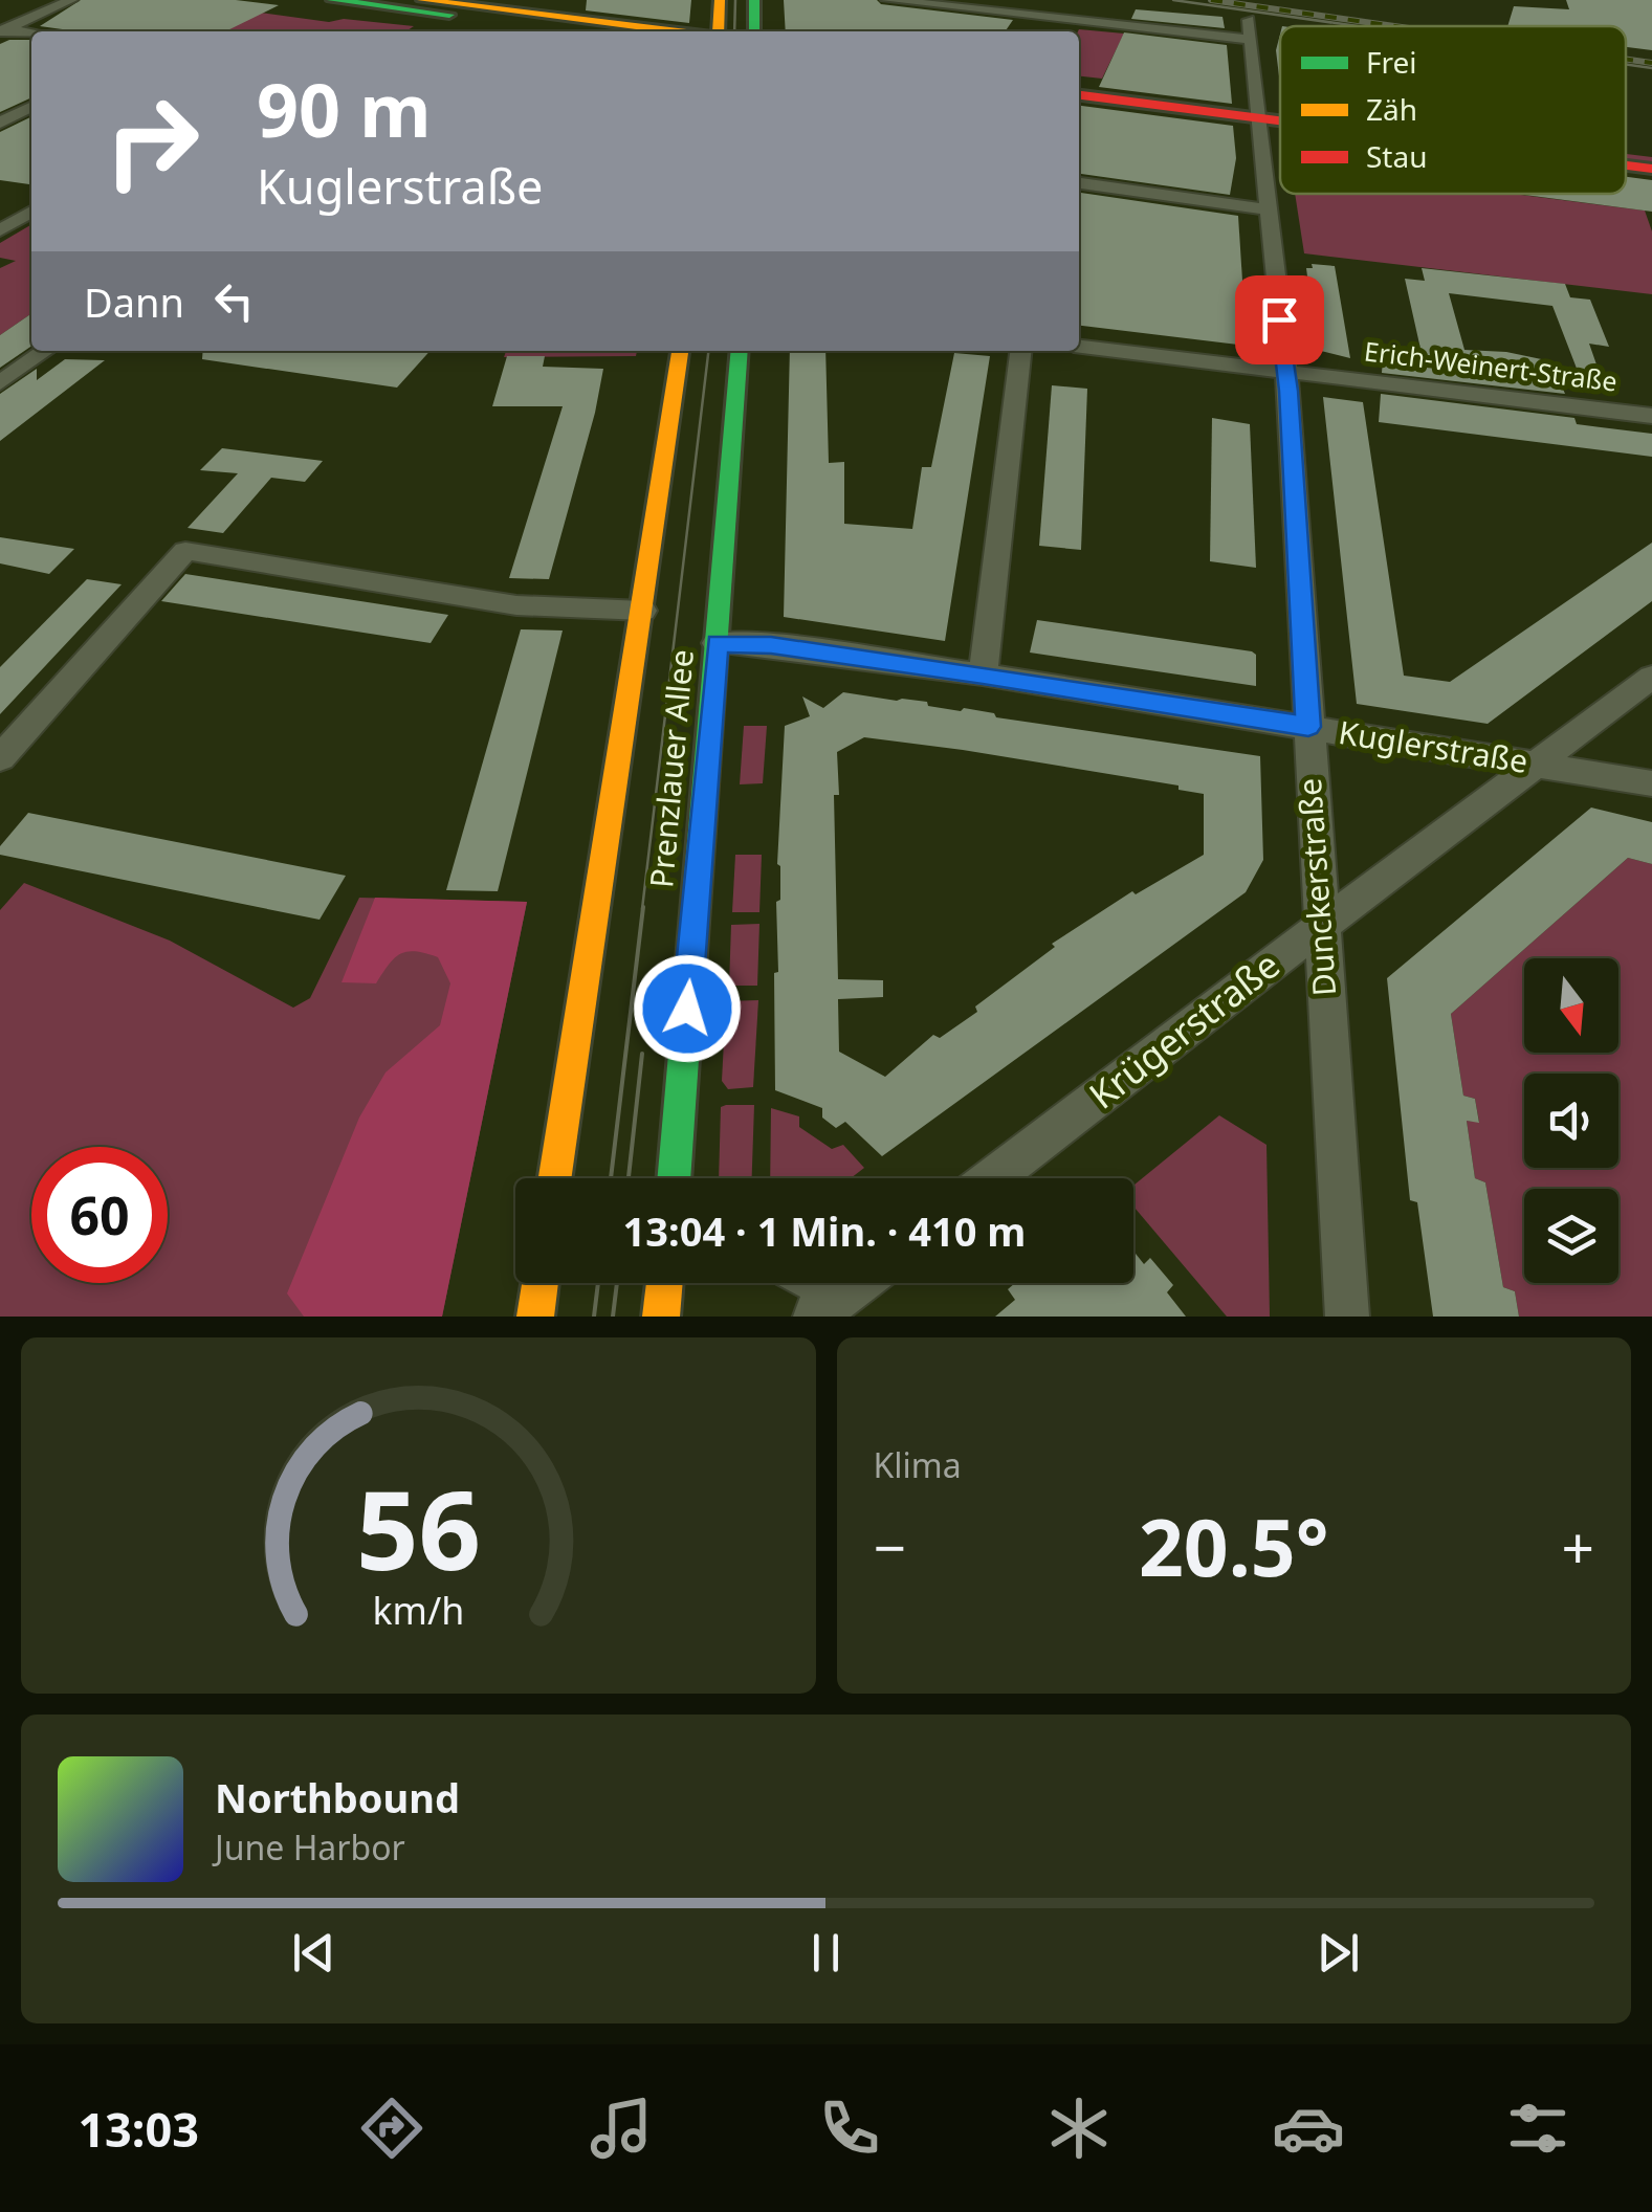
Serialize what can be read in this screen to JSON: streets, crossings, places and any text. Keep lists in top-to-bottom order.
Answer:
{
  "streets": {
    "street": [
      "Erich-Weinert-Straße",
      "Kuglerstraße",
      "Prenzlauer Allee",
      "Dunckerstraße",
      "Krügerstraße"
    ]
  },
  "crossings": [
    ["Erich-Weinert-Straße", "Dunckerstraße"],
    ["Kuglerstraße", "Prenzlauer Allee"],
    ["Kuglerstraße", "Dunckerstraße"],
    ["Kuglerstraße", "Krügerstraße"],
    ["Dunckerstraße", "Krügerstraße"]
  ],
  "legend": ["Frei", "Zäh", "Stau"],
  "north": "bottom",
  "page": {
    "turn": ["90 m", "Kuglerstraße"],
    "then": "Dann",
    "limit": "60",
    "trip": "13:04 · 1 Min. · 410 m",
    "tile": "Klima",
    "heat": ["−", "20.5°", "+"],
    "song": ["Northbound", "June Harbor"],
    "tabs": "13:03",
    "gauge": ["56", "km/h"]
  }
}
